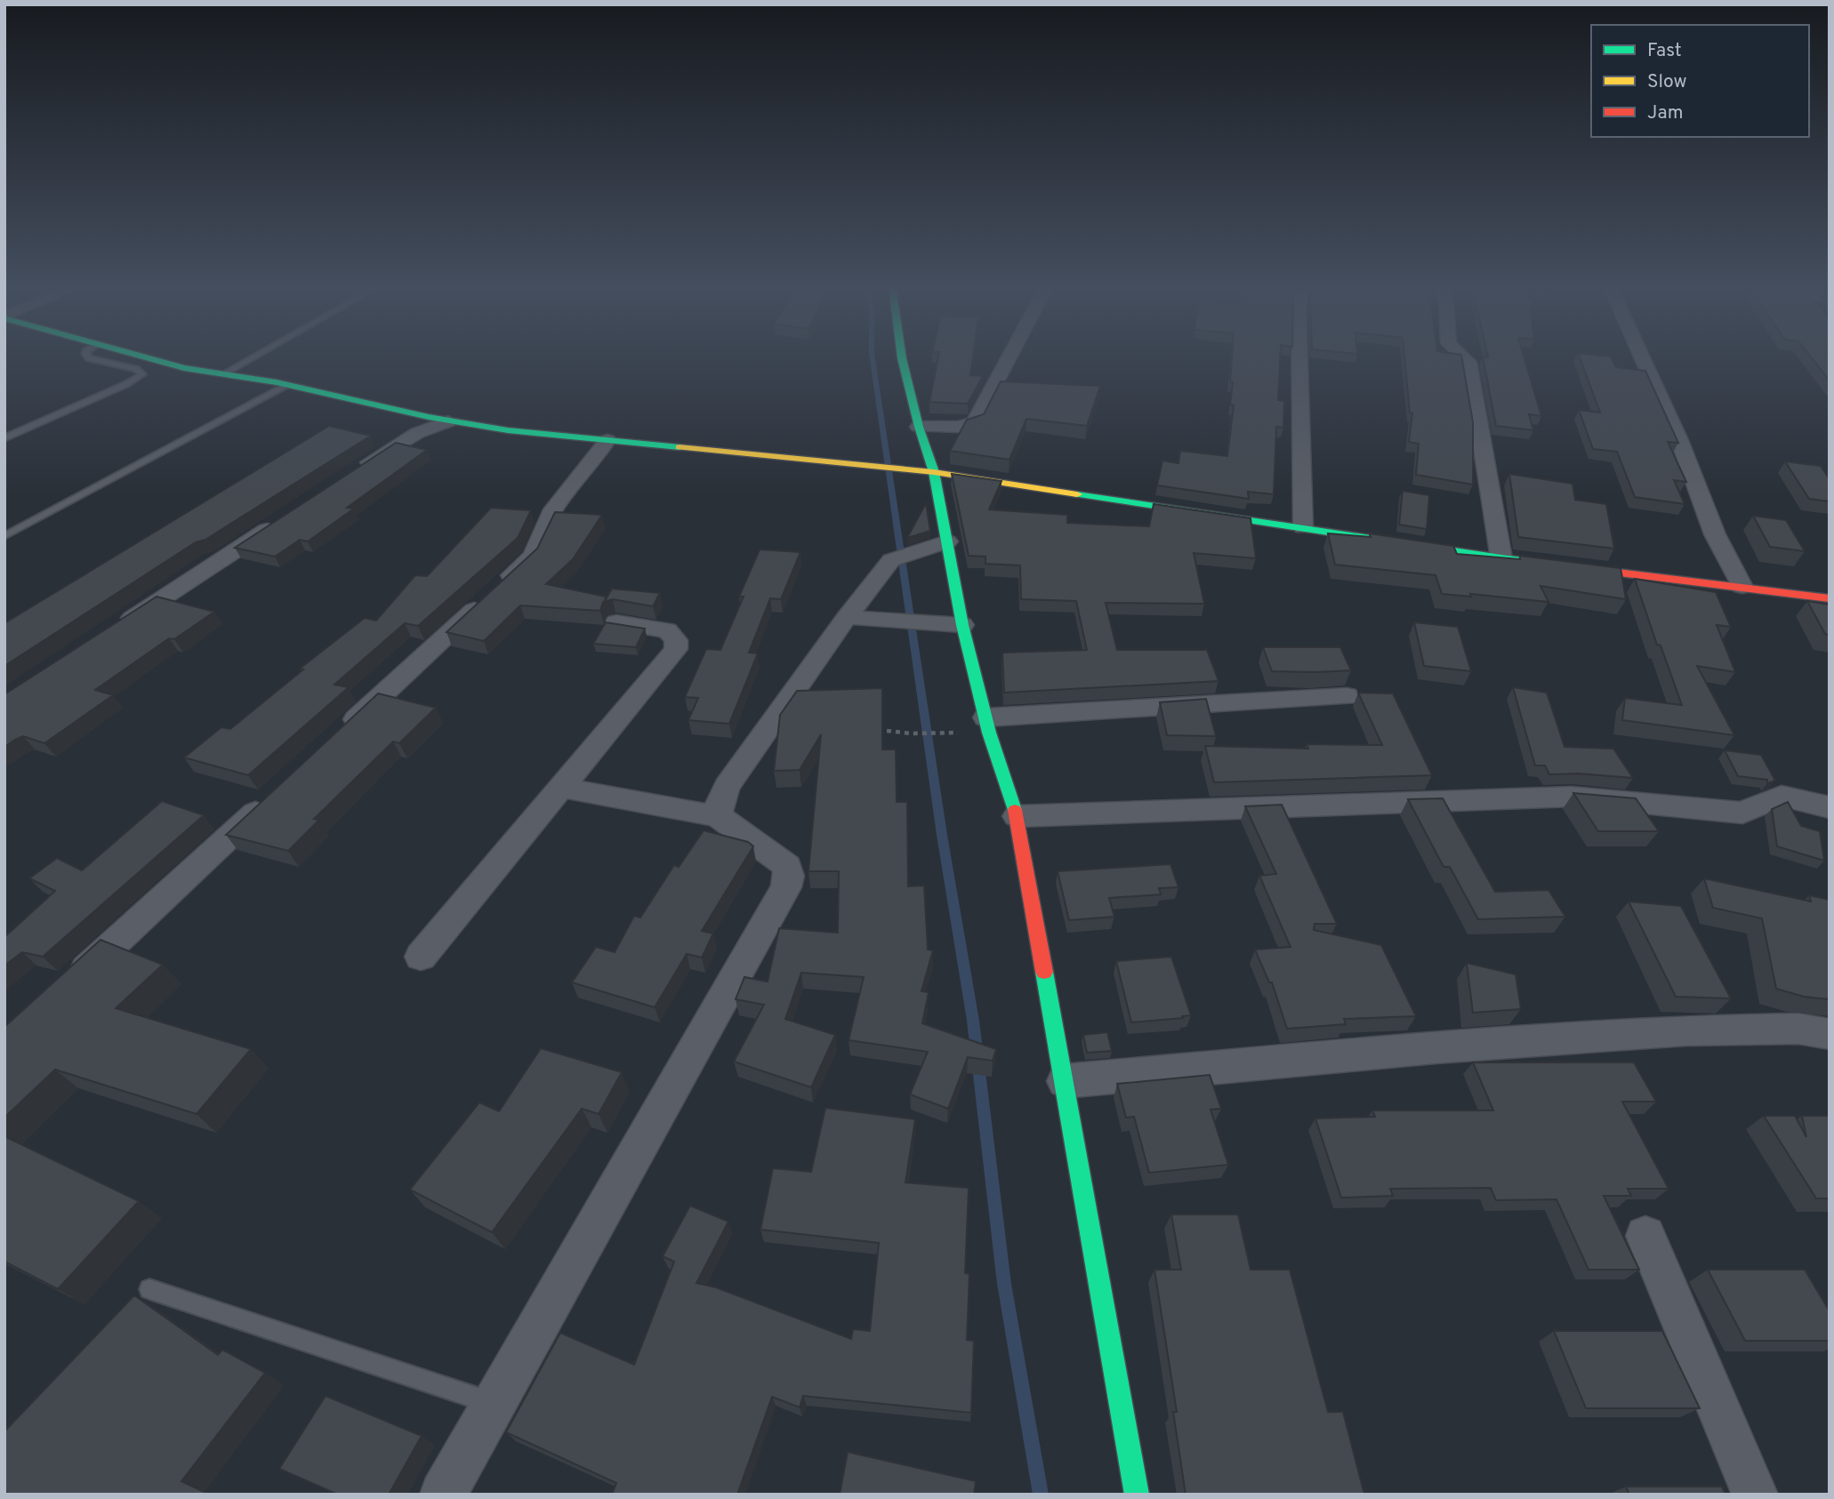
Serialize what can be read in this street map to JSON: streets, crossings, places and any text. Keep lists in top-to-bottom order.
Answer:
{
  "legend": ["Fast", "Slow", "Jam"]
}
